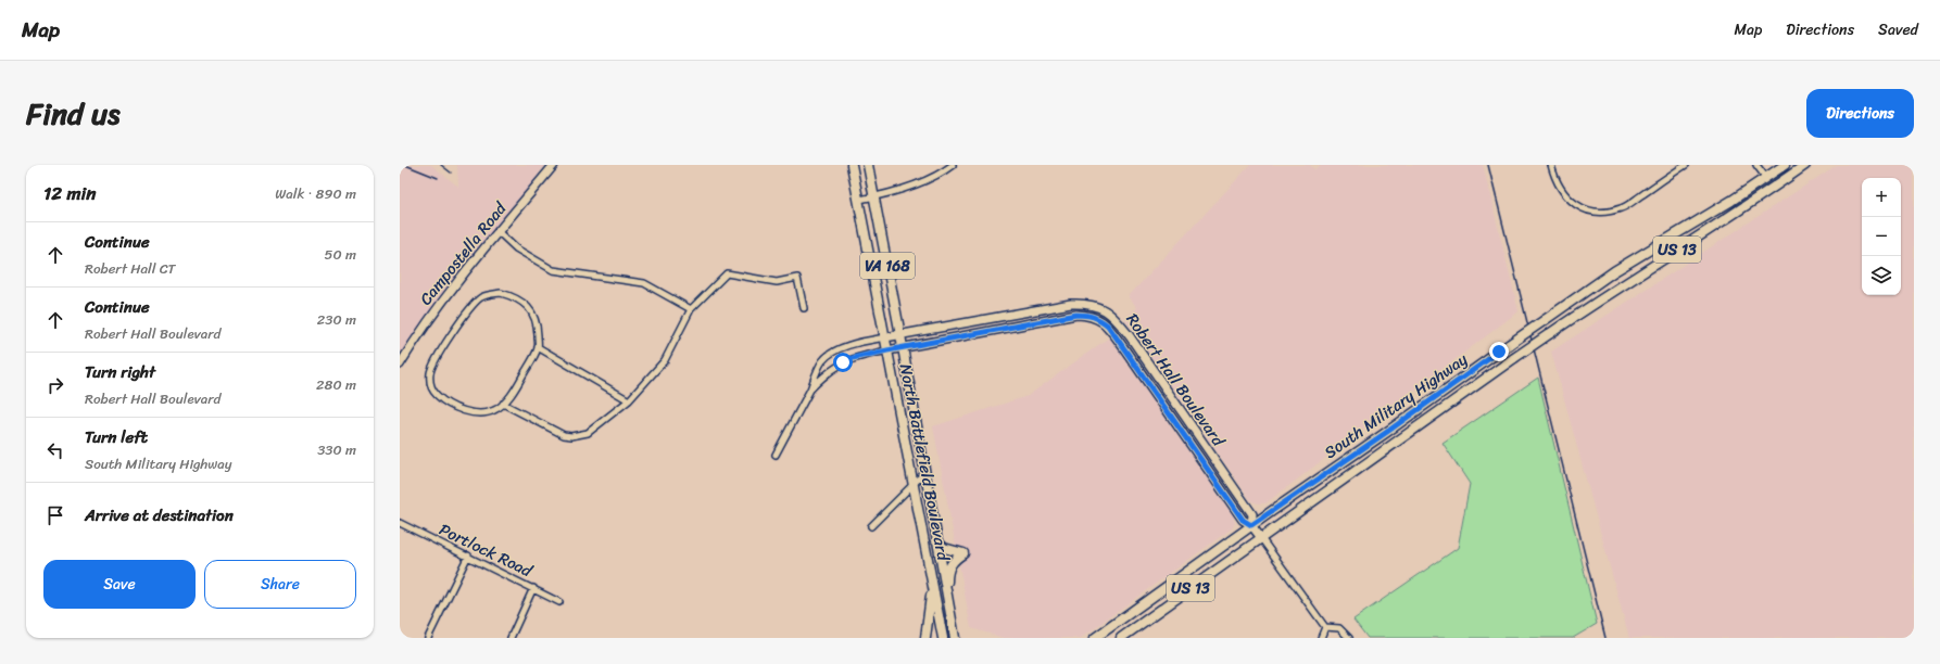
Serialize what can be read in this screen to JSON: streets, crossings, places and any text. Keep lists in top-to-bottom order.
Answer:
{
  "streets": {
    "main road": [
      "US 13",
      "VA 168",
      "South Military Highway",
      "North Battlefield Boulevard"
    ],
    "street": ["Campostella Road", "Robert Hall Boulevard", "Portlock Road"]
  },
  "crossings": [
    ["Robert Hall Boulevard", "South Military Highway"],
    ["Robert Hall Boulevard", "North Battlefield Boulevard"]
  ],
  "page": {
    "header": "Map",
    "nav": ["Map", "Directions", "Saved"],
    "title": "Find us",
    "buttons": [
      "Directions",
      ["Save", "Share"]
    ],
    "heading": ["12 min", "Walk · 890 m"],
    "map_buttons": ["+", "−"],
    "list": [
      ["Continue", "Robert Hall CT", "50 m"],
      ["Continue", "Robert Hall Boulevard", "230 m"],
      ["Turn right", "Robert Hall Boulevard", "280 m"],
      ["Turn left", "South Military Highway", "330 m"],
      "Arrive at destination"
    ]
  }
}
